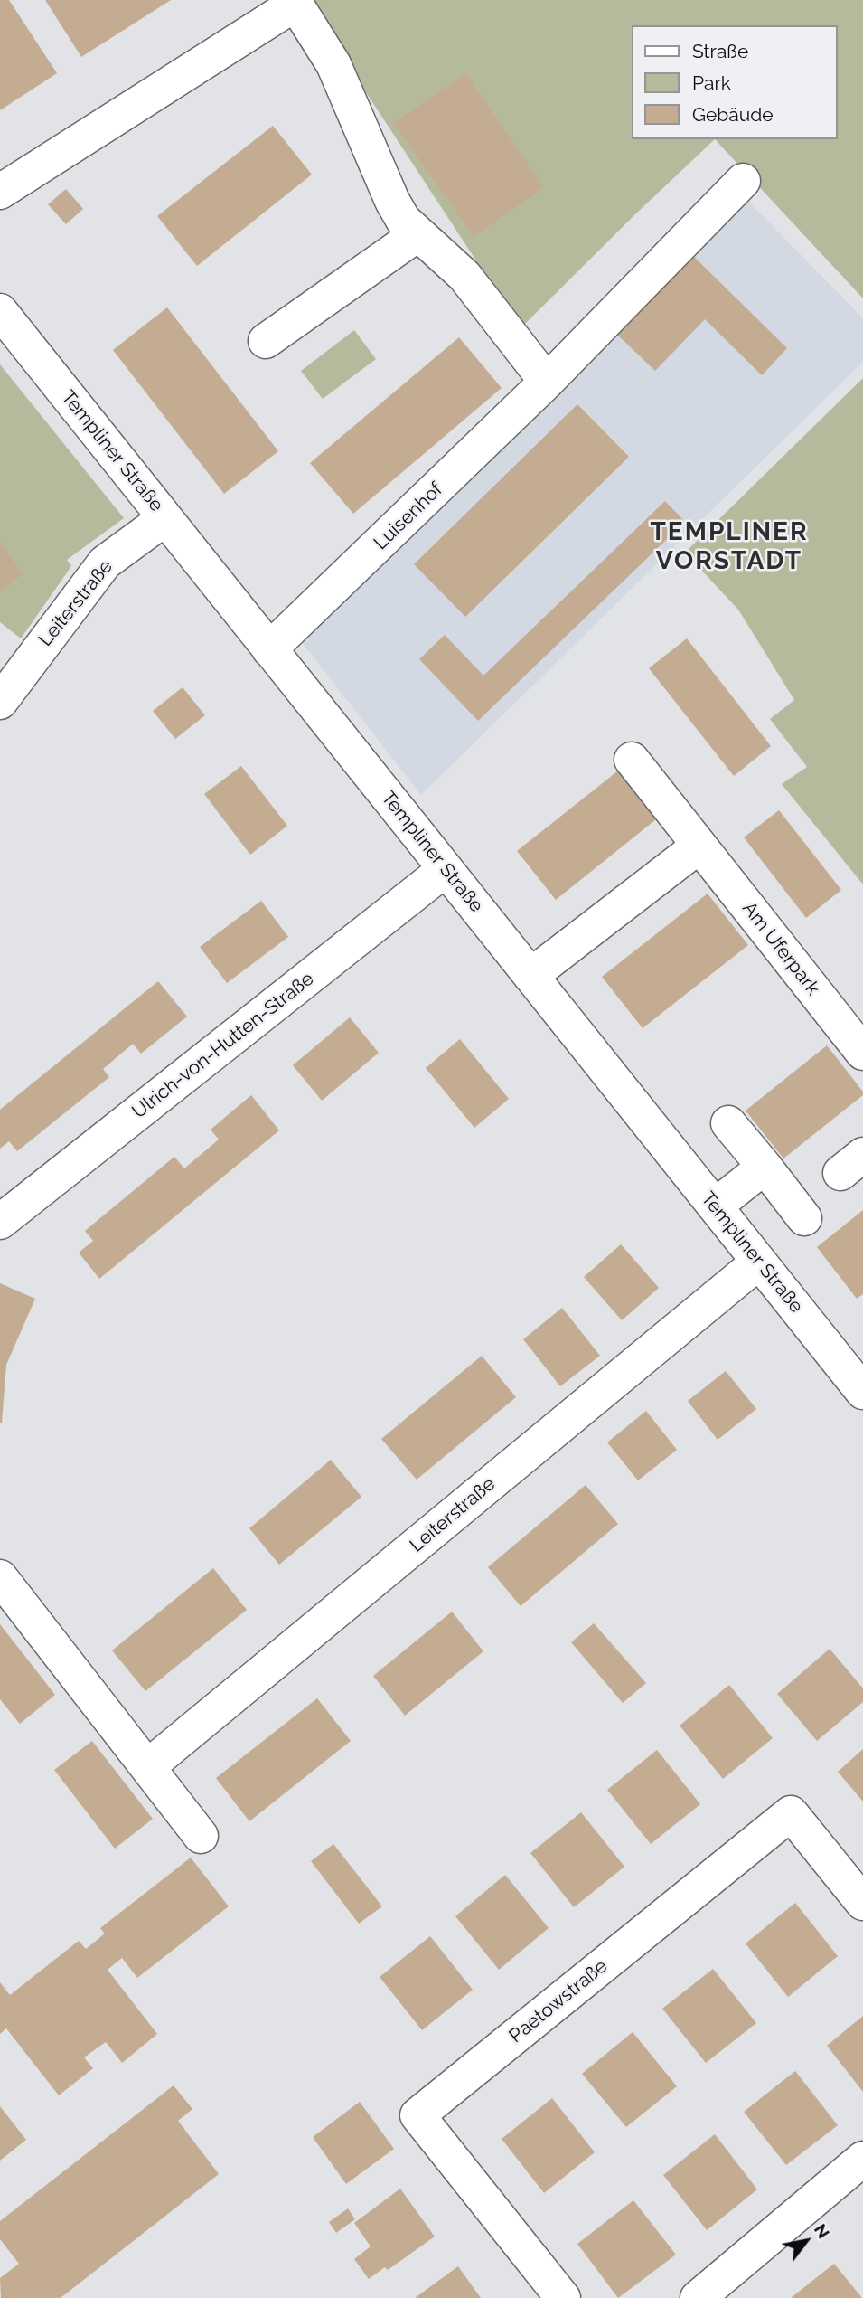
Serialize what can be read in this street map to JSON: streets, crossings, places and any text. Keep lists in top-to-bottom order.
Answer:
{
  "streets": {
    "street": [
      "Templiner Straße",
      "Luisenhof",
      "Leiterstraße",
      "Am Uferpark",
      "Ulrich-von-Hutten-Straße",
      "Paetowstraße"
    ]
  },
  "crossings": [
    ["Templiner Straße", "Luisenhof"],
    ["Templiner Straße", "Leiterstraße"],
    ["Templiner Straße", "Ulrich-von-Hutten-Straße"]
  ],
  "districts": ["TEMPLINER VORSTADT"],
  "legend": ["Straße", "Park", "Gebäude"],
  "north": "top right"
}
